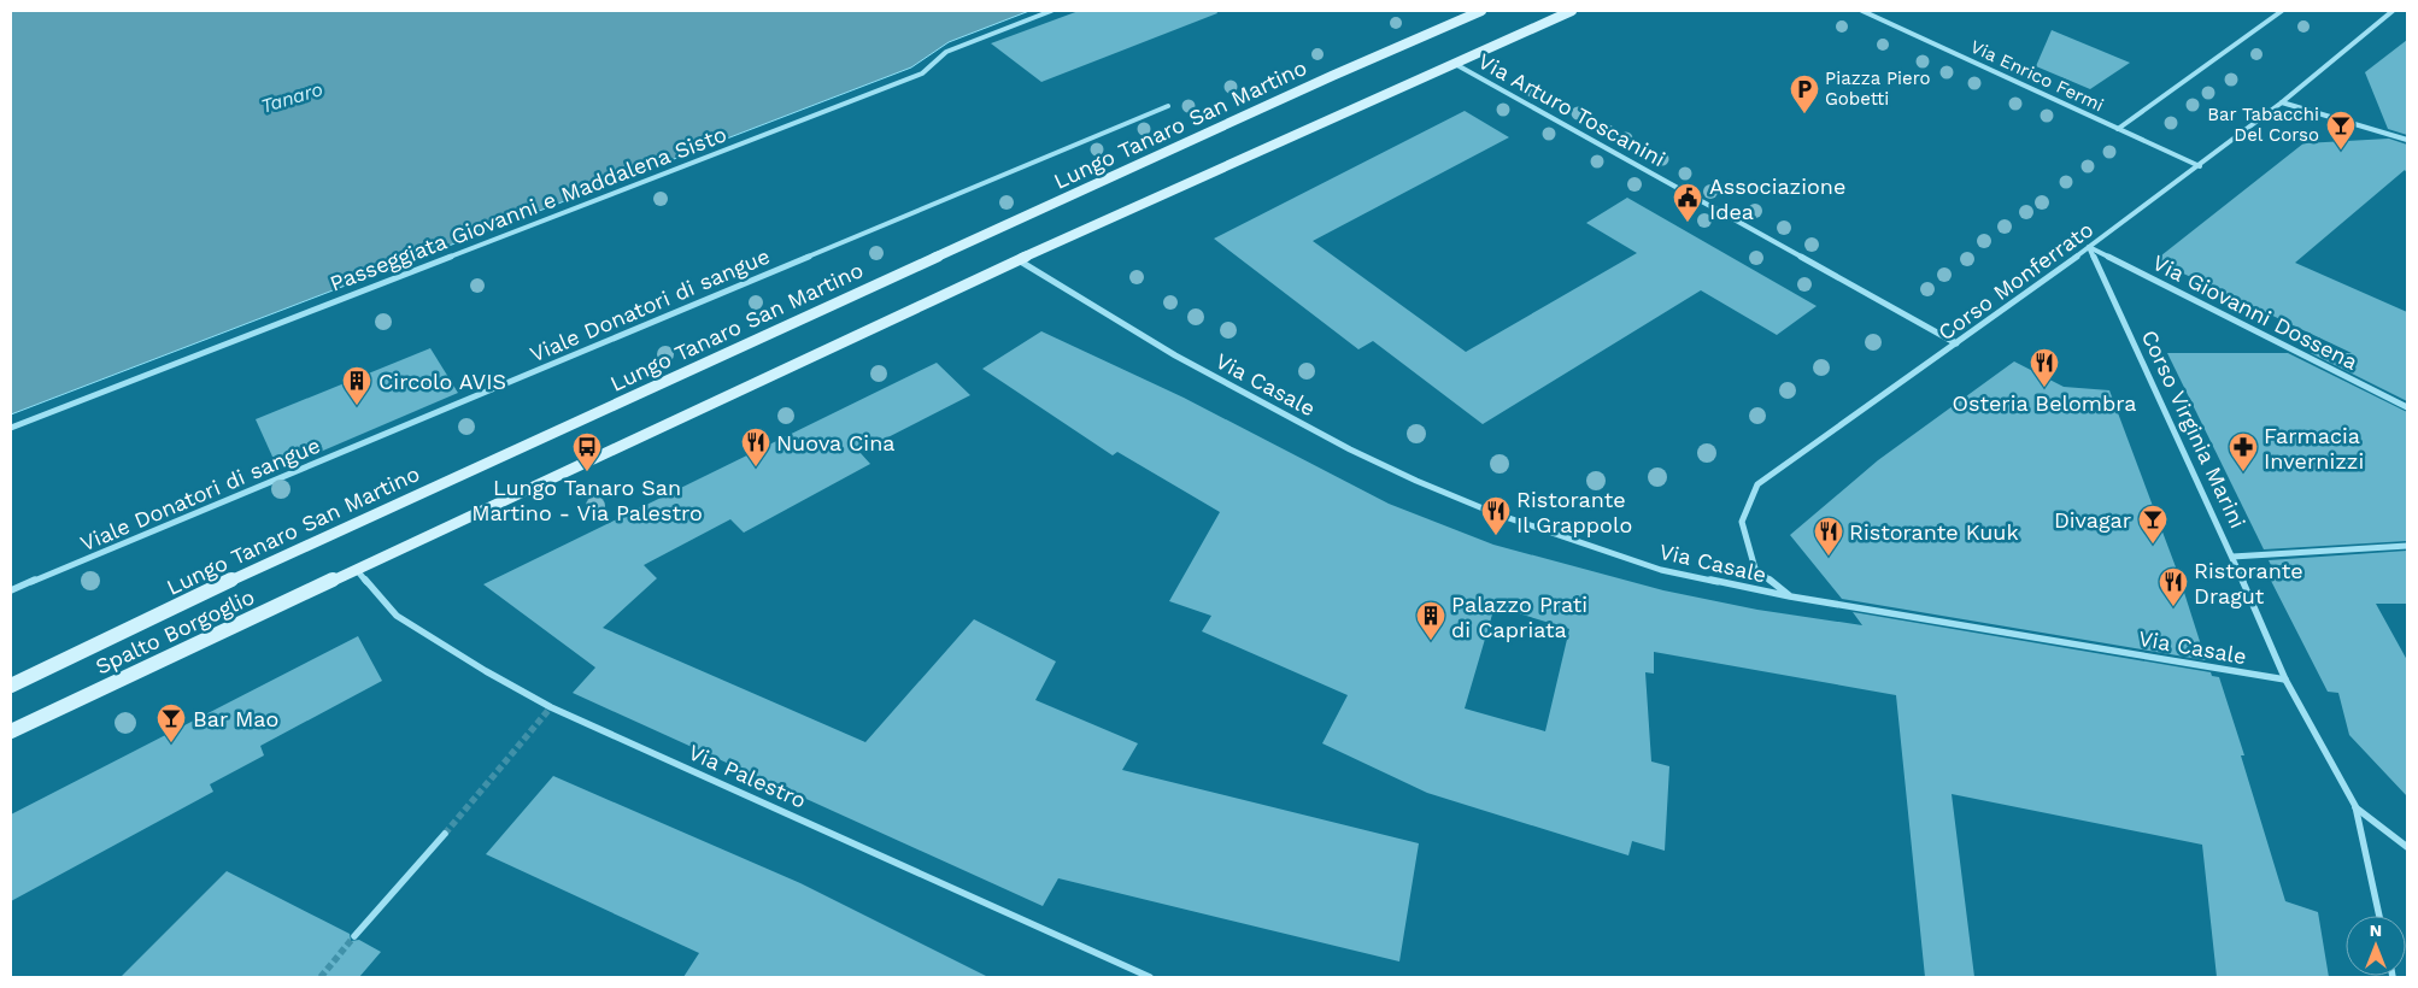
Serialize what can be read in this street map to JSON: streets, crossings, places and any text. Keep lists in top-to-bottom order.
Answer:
{
  "streets": {
    "main road": ["Lungo Tanaro San Martino", "Spalto Borgoglio"],
    "street": [
      "Via Enrico Fermi",
      "Via Arturo Toscanini",
      "Passeggiata Giovanni e Maddalena Sisto",
      "Corso Monferrato",
      "Viale Donatori di sangue",
      "Via Giovanni Dossena",
      "Via Casale",
      "Corso Virginia Marini",
      "Via Palestro"
    ]
  },
  "crossings": [
    ["Via Enrico Fermi", "Corso Monferrato"],
    ["Via Arturo Toscanini", "Corso Monferrato"],
    ["Corso Monferrato", "Via Giovanni Dossena"],
    ["Corso Monferrato", "Via Casale"],
    ["Corso Monferrato", "Corso Virginia Marini"],
    ["Via Giovanni Dossena", "Corso Virginia Marini"],
    ["Via Casale", "Corso Virginia Marini"],
    ["Spalto Borgoglio", "Via Palestro"]
  ],
  "water": ["Tanaro"],
  "places": {
    "parking": ["Piazza Piero Gobetti"],
    "bar": ["Bar Tabacchi Del Corso", "Divagar", "Bar Mao"],
    "public building": ["Associazione Idea"],
    "restaurant": [
      "Osteria Belombra",
      "Nuova Cina",
      "Ristorante Il Grappolo",
      "Ristorante Kuuk",
      "Ristorante Dragut"
    ],
    "building": ["Circolo AVIS", "Palazzo Prati di Capriata"],
    "bus stop": ["Lungo Tanaro San Martino - Via Palestro"],
    "pharmacy": ["Farmacia Invernizzi"]
  },
  "north": "top"
}
